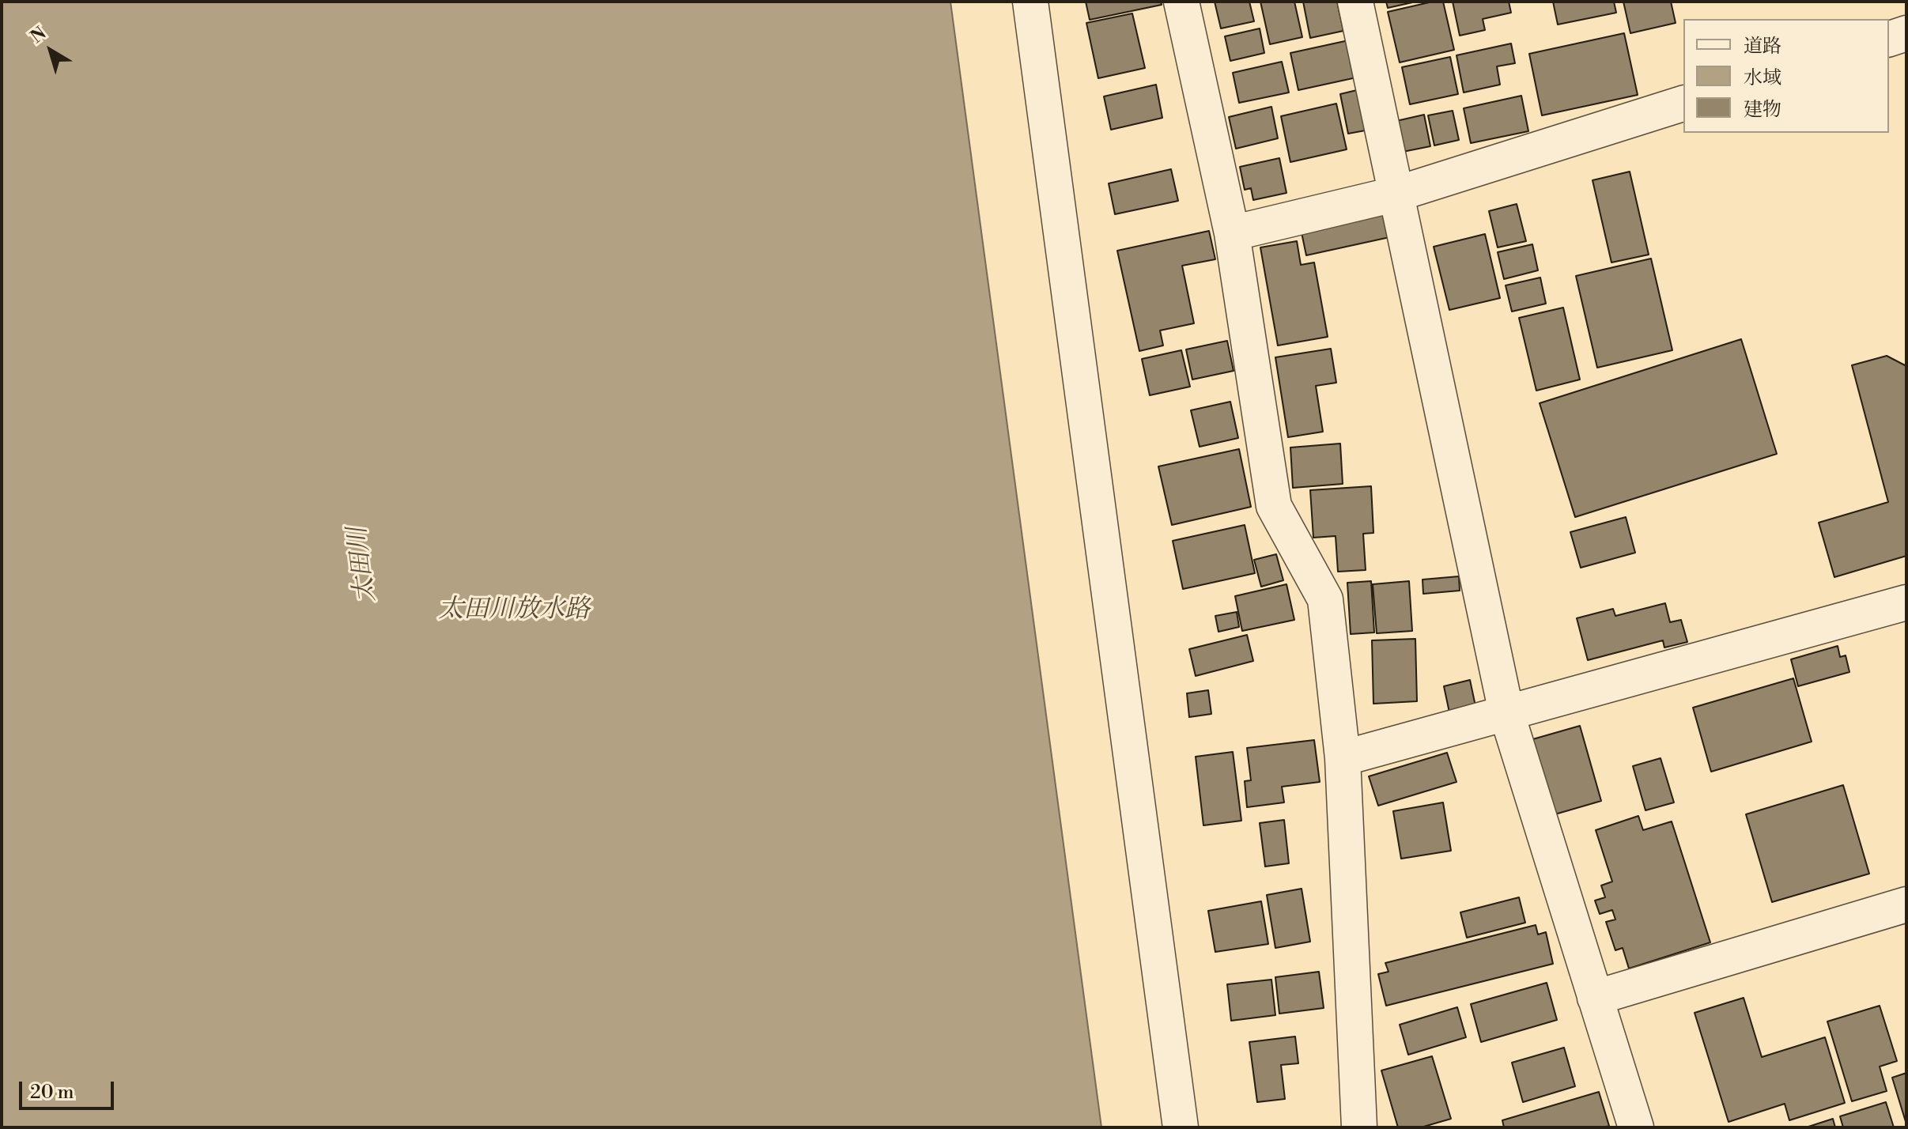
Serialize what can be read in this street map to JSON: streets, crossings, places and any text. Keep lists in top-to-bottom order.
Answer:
{
  "water": ["太田川", "太田川放水路"],
  "legend": ["道路", "水域", "建物"],
  "scale_bar": "20 m",
  "north": "top left"
}
